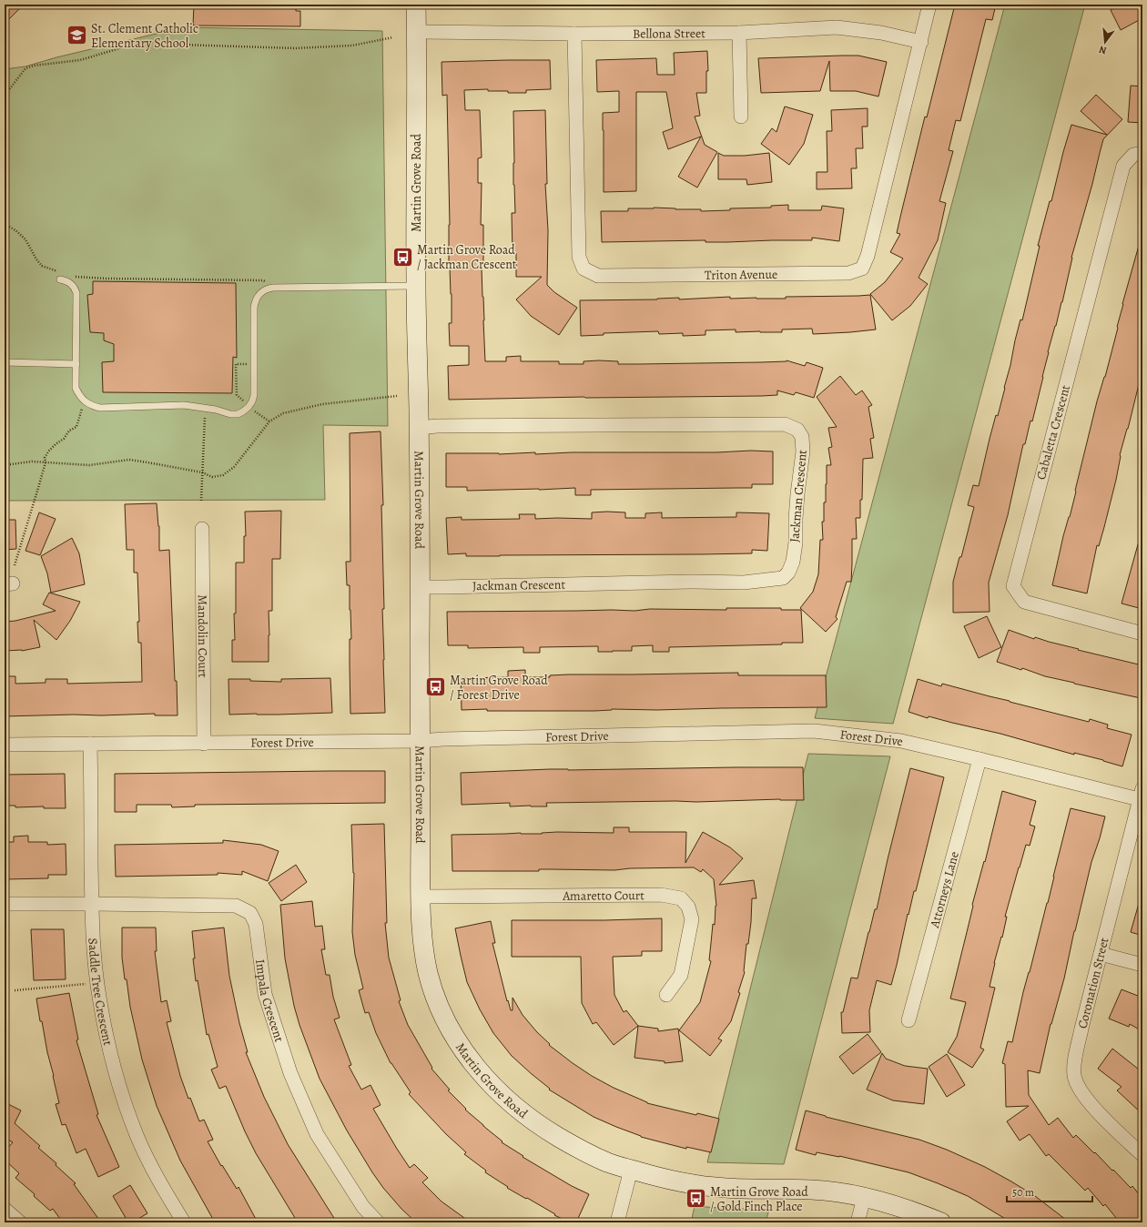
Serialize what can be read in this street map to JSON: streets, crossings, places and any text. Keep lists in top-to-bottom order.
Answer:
{
  "streets": {
    "street": [
      "Bellona Street",
      "Martin Grove Road",
      "Triton Avenue",
      "Cabaletta Crescent",
      "Jackman Crescent",
      "Mandolin Court",
      "Forest Drive",
      "Attorneys Lane",
      "Amaretto Court",
      "Coronation Street",
      "Saddle Tree Crescent",
      "Impala Crescent"
    ]
  },
  "crossings": [
    ["Bellona Street", "Martin Grove Road"],
    ["Bellona Street", "Triton Avenue"],
    ["Martin Grove Road", "Jackman Crescent"],
    ["Martin Grove Road", "Forest Drive"],
    ["Martin Grove Road", "Amaretto Court"],
    ["Mandolin Court", "Forest Drive"],
    ["Forest Drive", "Attorneys Lane"],
    ["Forest Drive", "Coronation Street"],
    ["Forest Drive", "Saddle Tree Crescent"],
    ["Saddle Tree Crescent", "Impala Crescent"]
  ],
  "places": {
    "school or university": ["St. Clement Catholic Elementary School"],
    "bus stop": ["Martin Grove Road / Jackman Crescent", "Martin Grove Road / Forest Drive", "Martin Grove Road / Gold Finch Place"]
  },
  "scale_bar": "50 m",
  "north": "bottom"
}
